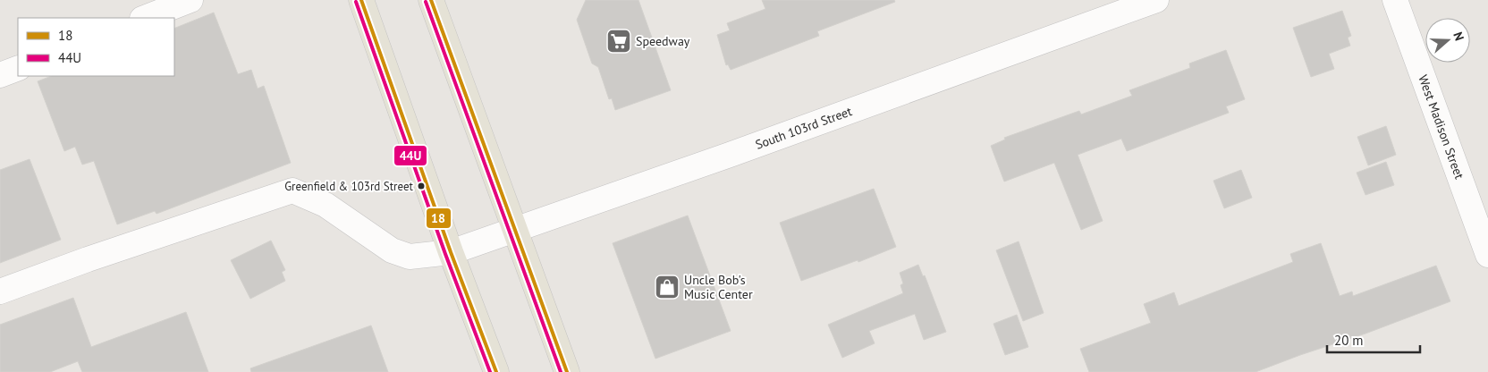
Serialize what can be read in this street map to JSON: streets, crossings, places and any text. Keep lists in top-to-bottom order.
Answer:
{
  "streets": {
    "street": ["South 103rd Street", "West Madison Street"]
  },
  "places": {
    "supermarket": ["Speedway"],
    "other": ["Greenfield & 103rd Street"],
    "shop": ["Uncle Bob's Music Center"]
  },
  "lines": ["transit line 18", "transit line 44U"],
  "legend": ["18", "44U"],
  "scale_bar": "20 m",
  "north": "right"
}
